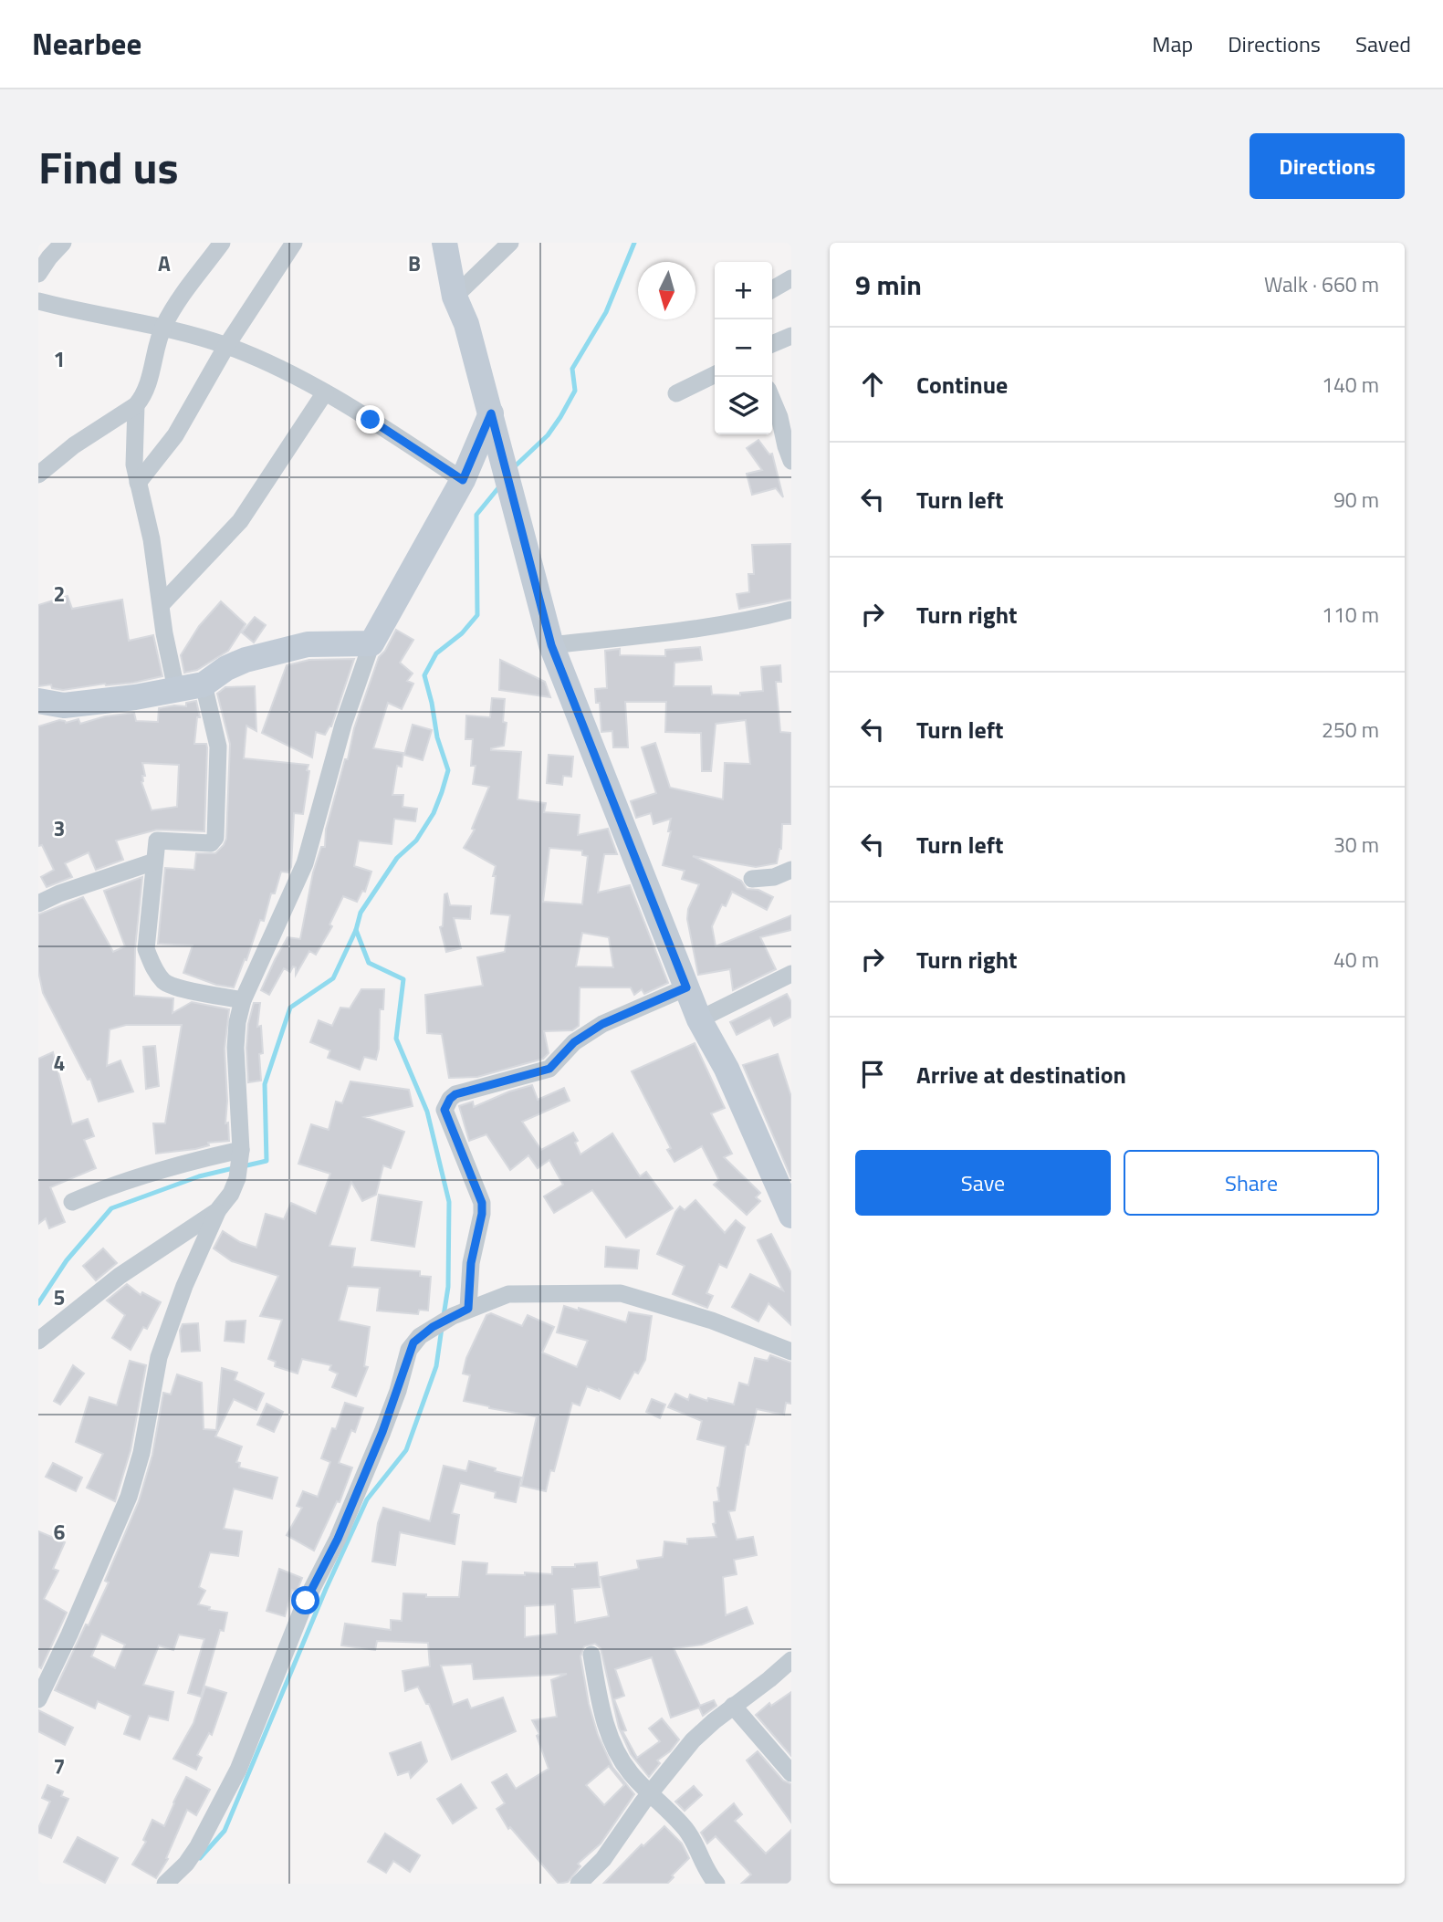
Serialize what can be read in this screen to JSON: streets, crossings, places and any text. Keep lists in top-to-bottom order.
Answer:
{
  "north": "bottom",
  "page": {
    "header": "Nearbee",
    "nav": ["Map", "Directions", "Saved"],
    "title": "Find us",
    "buttons": [
      "Directions",
      ["Save", "Share"]
    ],
    "heading": ["9 min", "Walk · 660 m"],
    "map_buttons": ["+", "−"],
    "list": [
      ["Continue", "140 m"],
      ["Turn left", "90 m"],
      ["Turn right", "110 m"],
      ["Turn left", "250 m"],
      ["Turn left", "30 m"],
      ["Turn right", "40 m"],
      "Arrive at destination"
    ]
  },
  "grid": {
    "columns": ["A", "B"],
    "rows": [
      "1",
      "2",
      "3",
      "4",
      "5",
      "6",
      "7"
    ]
  }
}
